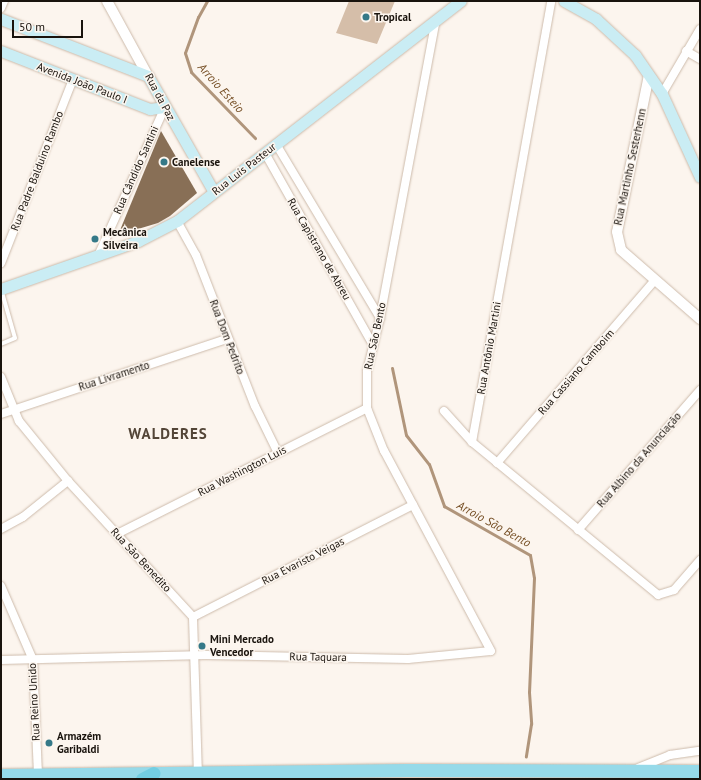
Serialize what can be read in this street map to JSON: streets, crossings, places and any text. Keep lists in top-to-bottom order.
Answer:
{
  "streets": {
    "main road": ["Avenida João Paulo I", "Rua da Paz", "Rua Luís Pasteur"],
    "street": [
      "Rua Martinho Sesterhenn",
      "Rua Cândido Santini",
      "Rua Padre Balduino Rambo",
      "Rua Capistrano de Abreu",
      "Rua São Bento",
      "Rua Dom Pedrito",
      "Rua Antônio Martini",
      "Rua Cassiano Camboim",
      "Rua Livramento",
      "Rua Albino da Anunciação",
      "Rua Washington Luís",
      "Rua São Benedito",
      "Rua Evaristo Veigas",
      "Rua Taquara",
      "Rua Reino Unido"
    ]
  },
  "crossings": [
    ["Avenida João Paulo I", "Rua da Paz"],
    ["Avenida João Paulo I", "Rua Cândido Santini"],
    ["Avenida João Paulo I", "Rua Padre Balduino Rambo"],
    ["Rua da Paz", "Rua Luís Pasteur"],
    ["Rua da Paz", "Rua Cândido Santini"],
    ["Rua Martinho Sesterhenn", "Rua Cassiano Camboim"],
    ["Rua Luís Pasteur", "Rua Cândido Santini"],
    ["Rua Luís Pasteur", "Rua Capistrano de Abreu"],
    ["Rua Luís Pasteur", "Rua São Bento"],
    ["Rua Luís Pasteur", "Rua Dom Pedrito"],
    ["Rua Capistrano de Abreu", "Rua São Bento"],
    ["Rua São Bento", "Rua Washington Luís"],
    ["Rua São Bento", "Rua Evaristo Veigas"],
    ["Rua São Bento", "Rua Taquara"],
    ["Rua Dom Pedrito", "Rua Livramento"],
    ["Rua Dom Pedrito", "Rua Washington Luís"],
    ["Rua Livramento", "Rua São Benedito"],
    ["Rua Washington Luís", "Rua São Benedito"],
    ["Rua São Benedito", "Rua Evaristo Veigas"],
    ["Rua Taquara", "Rua Reino Unido"]
  ],
  "districts": ["WALDERES"],
  "water": ["Arroio Esteio", "Arroio São Bento"],
  "places": [
    "Tropical",
    "Canelense",
    "Mecânica Silveira",
    "Mini Mercado Vencedor",
    "Armazém Garibaldi"
  ],
  "scale_bar": "50 m"
}
